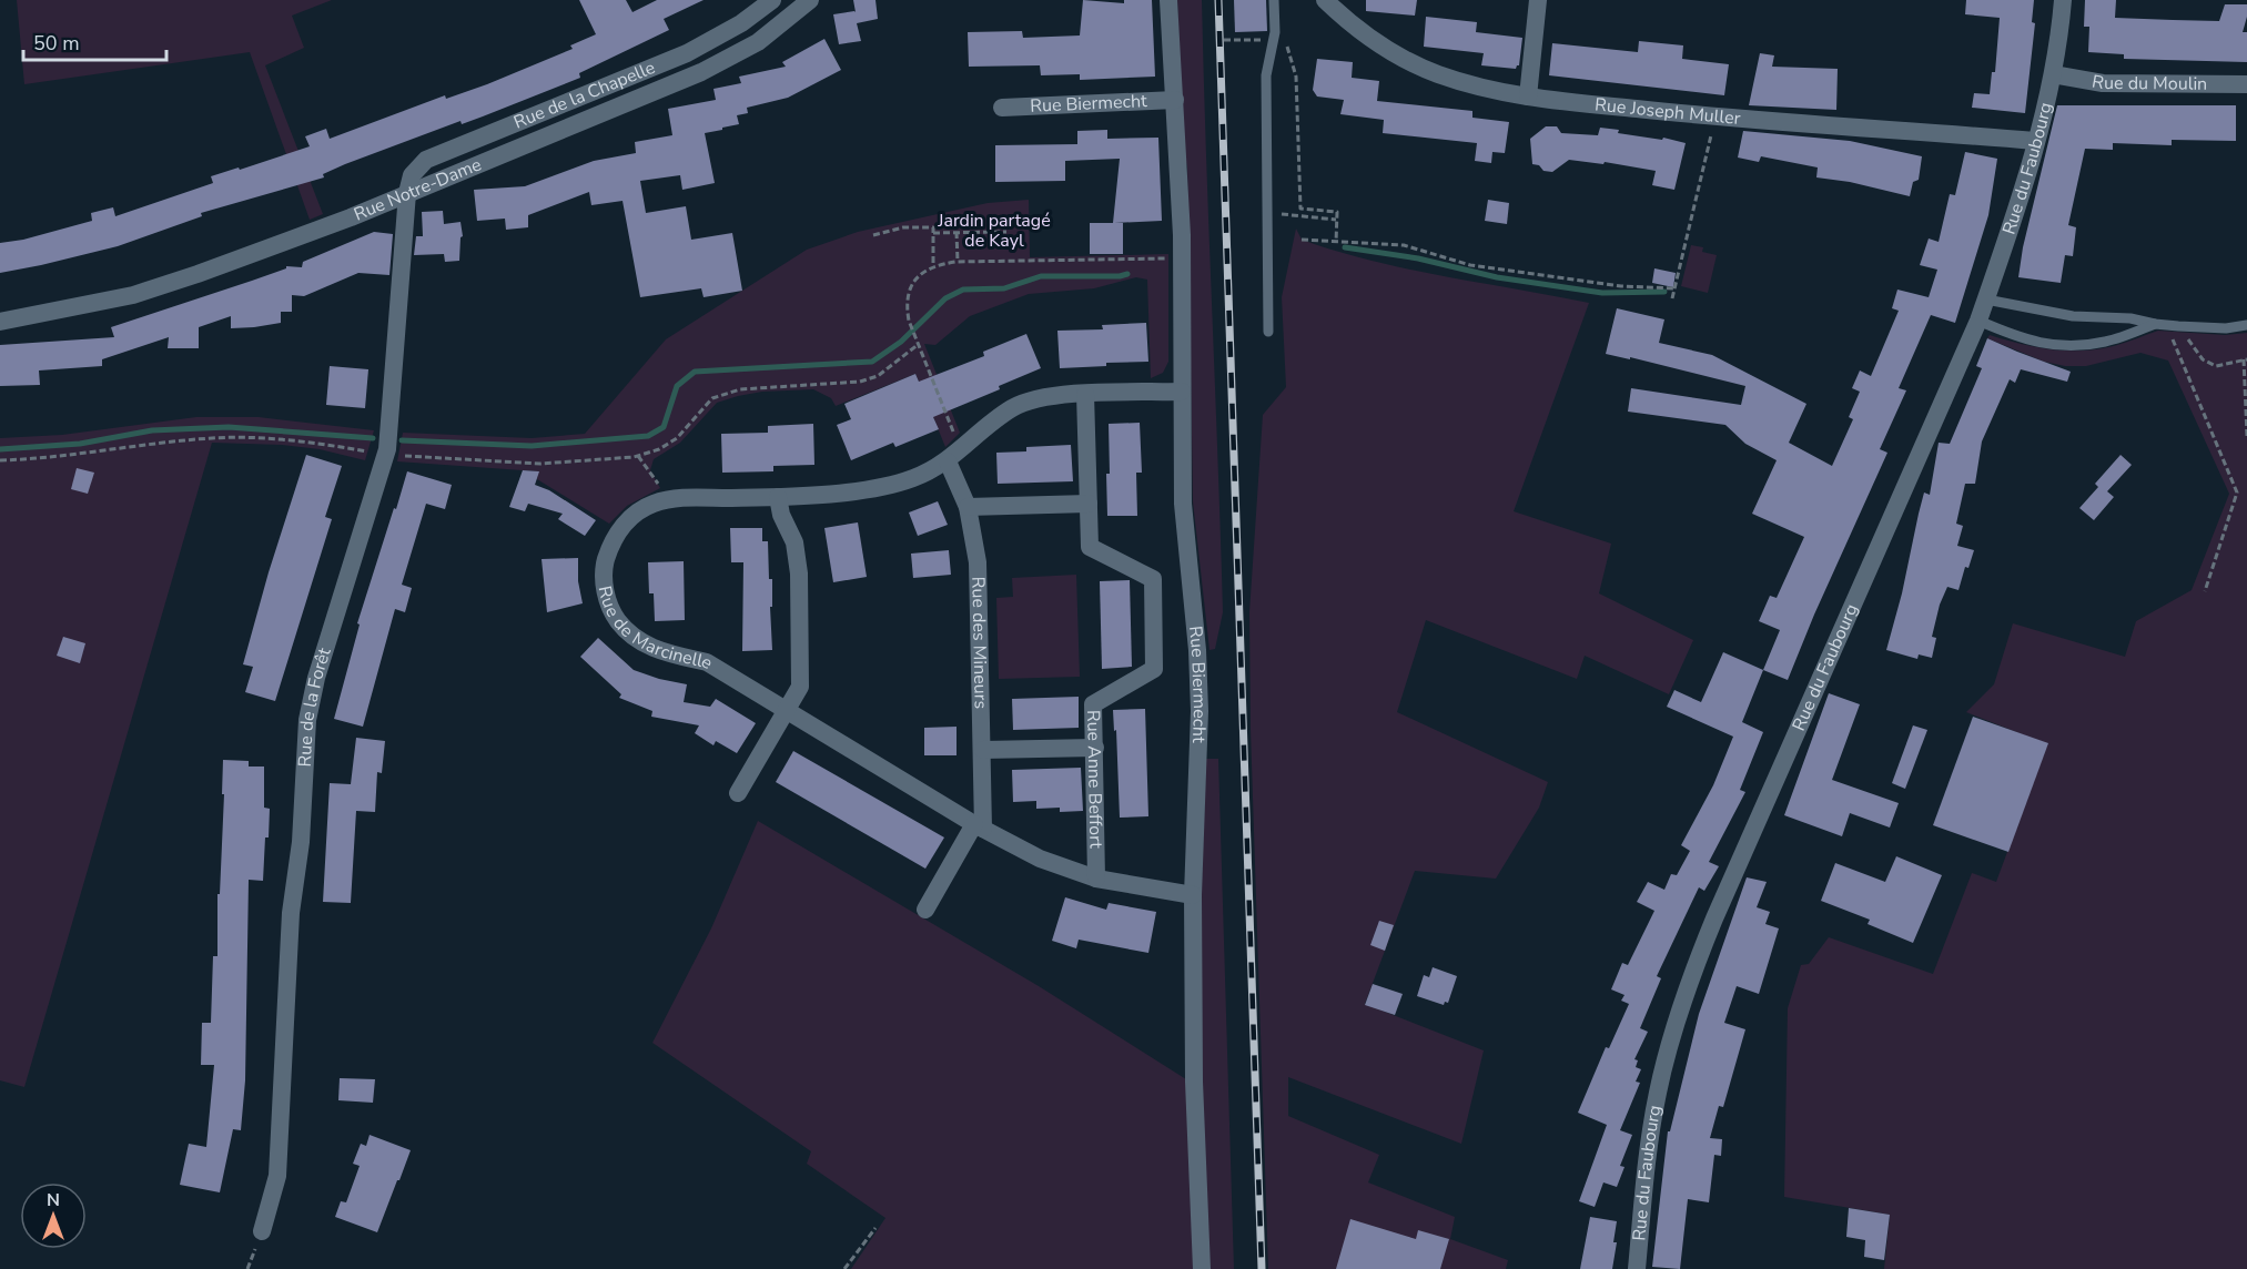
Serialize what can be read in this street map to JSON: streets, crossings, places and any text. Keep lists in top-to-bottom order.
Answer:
{
  "streets": {
    "street": [
      "Rue du Moulin",
      "Rue de la Chapelle",
      "Rue Biermecht",
      "Rue Joseph Muller",
      "Rue du Faubourg",
      "Rue Notre-Dame",
      "Rue de Marcinelle",
      "Rue des Mineurs",
      "Rue de la Forêt",
      "Rue Anne Beffort"
    ]
  },
  "crossings": [
    ["Rue du Moulin", "Rue du Faubourg"],
    ["Rue de la Chapelle", "Rue Notre-Dame"],
    ["Rue de la Chapelle", "Rue de la Forêt"],
    ["Rue Biermecht", "Rue de Marcinelle"],
    ["Rue Joseph Muller", "Rue du Faubourg"],
    ["Rue Notre-Dame", "Rue de la Forêt"],
    ["Rue de Marcinelle", "Rue des Mineurs"],
    ["Rue de Marcinelle", "Rue Anne Beffort"]
  ],
  "parks": ["Jardin partagé de Kayl"],
  "scale_bar": "50 m",
  "north": "top"
}
